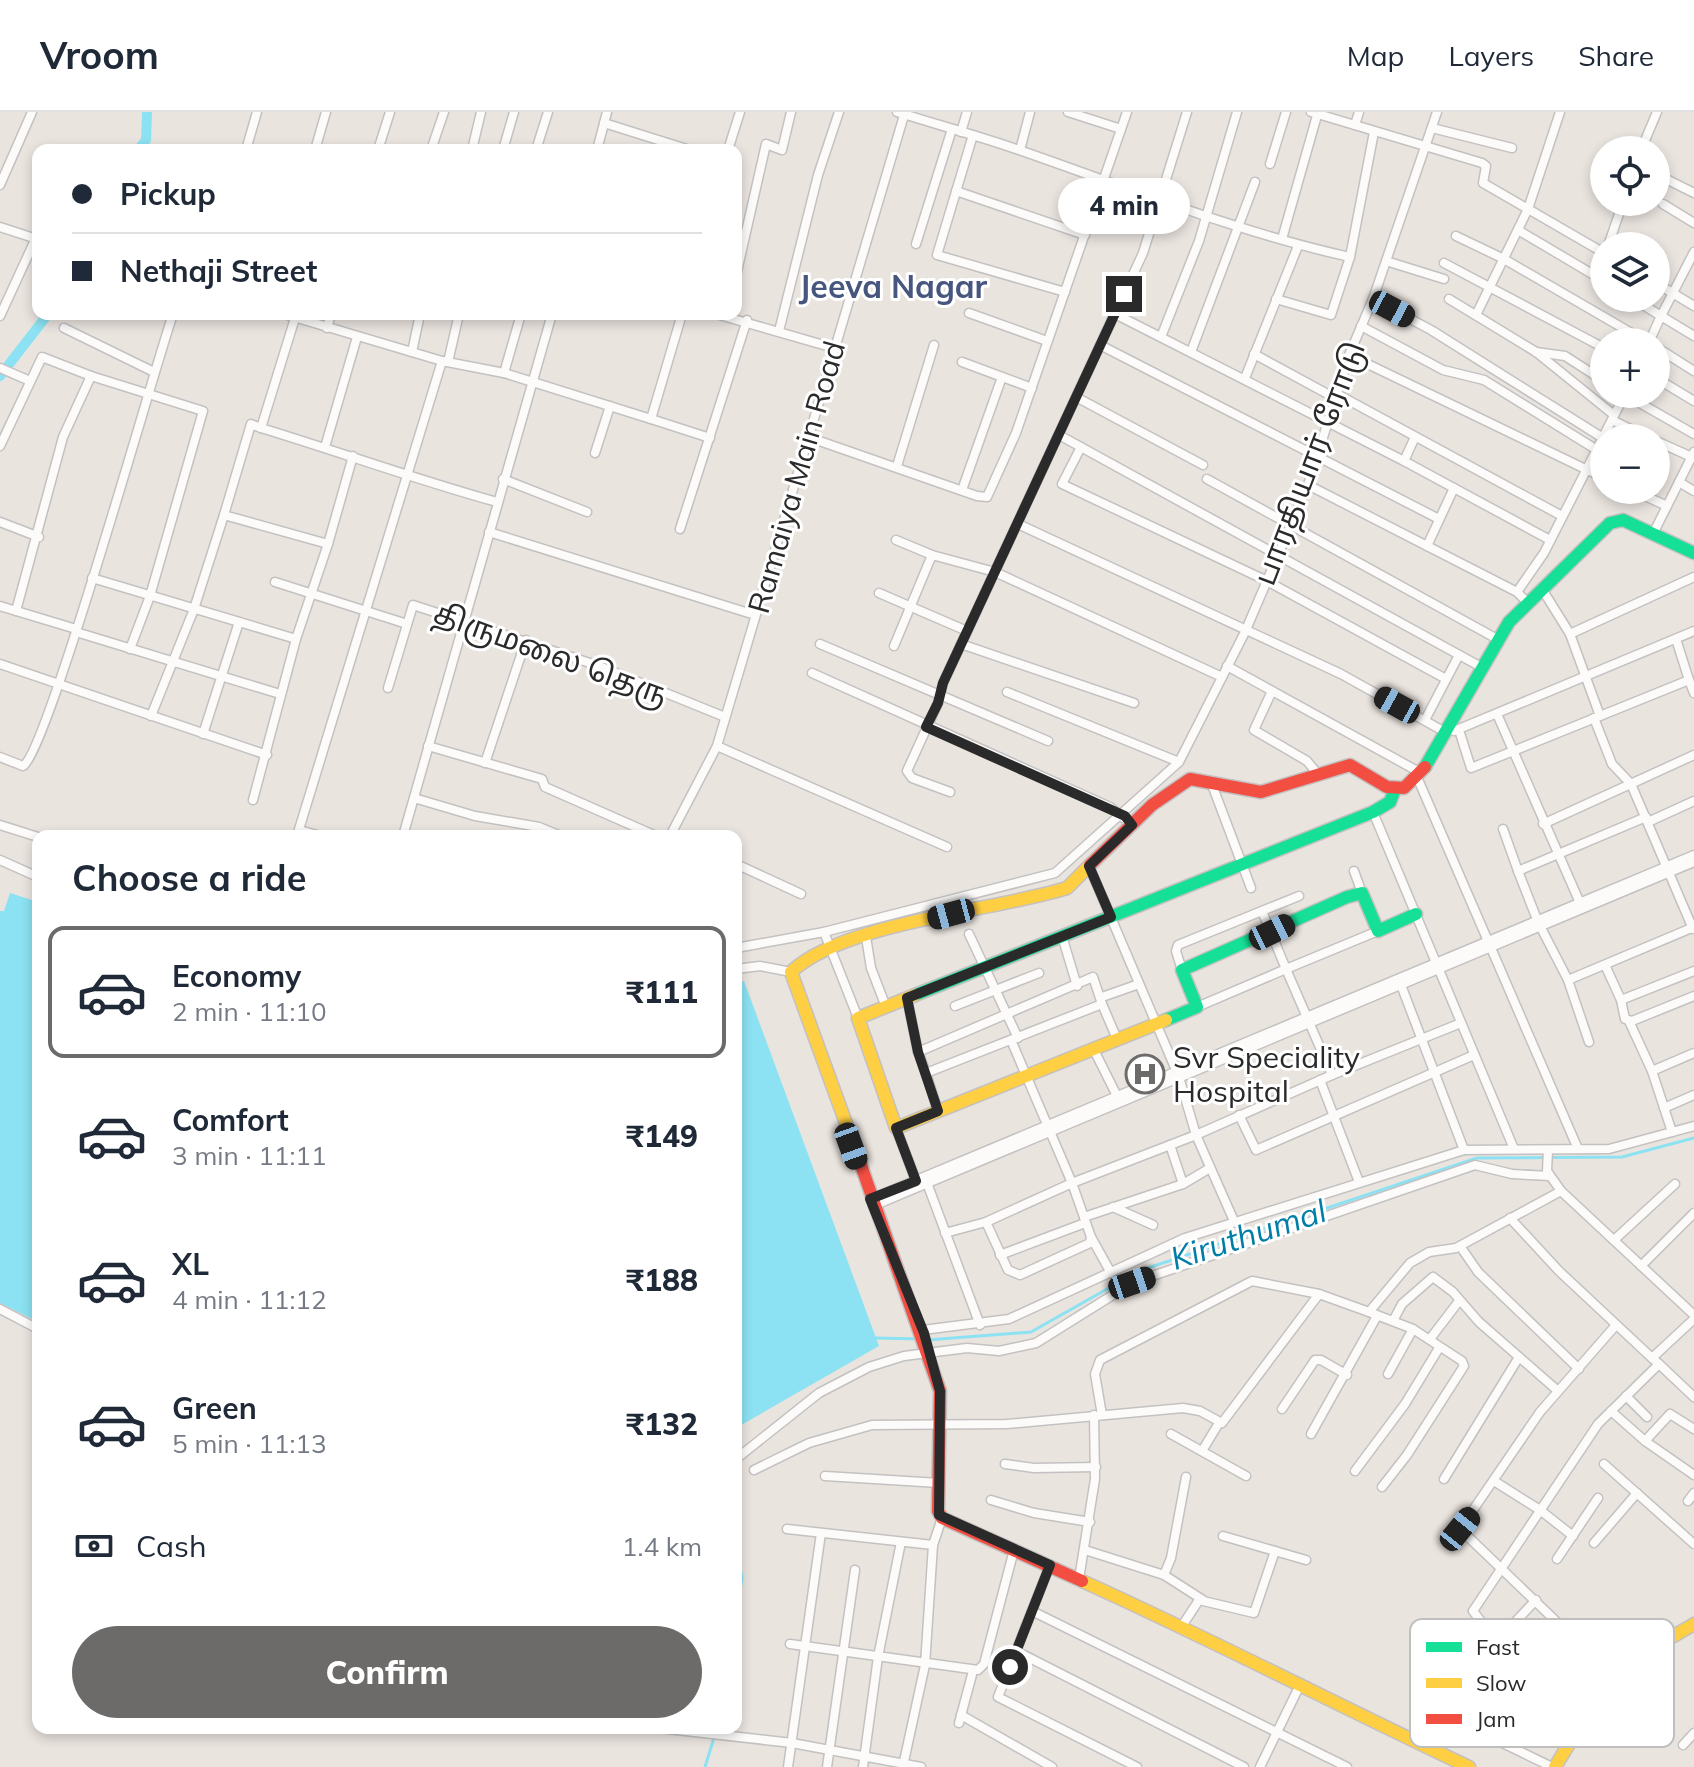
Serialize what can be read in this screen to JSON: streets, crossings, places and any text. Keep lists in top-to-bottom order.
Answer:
{
  "streets": {
    "street": ["பாரதியார் ரோடு", "Ramaiya Main Road", "திருமலை தெரு"]
  },
  "crossings": [
    ["Ramaiya Main Road", "திருமலை தெரு"]
  ],
  "districts": ["Jeeva Nagar"],
  "water": ["Kiruthumal"],
  "places": {
    "hospital": ["Svr Speciality Hospital"]
  },
  "legend": ["Fast", "Slow", "Jam"],
  "page": {
    "header": "Vroom",
    "nav": ["Map", "Layers", "Share"],
    "map_buttons": ["+", "−"],
    "banner": ["Pickup", "Nethaji Street"],
    "bubble": "4 min",
    "heading": "Choose a ride",
    "list": [
      {
        "name": "Economy",
        "note": "2 min · 11:10",
        "value": "₹111"
      },
      {
        "name": "Comfort",
        "note": "3 min · 11:11",
        "value": "₹149"
      },
      {
        "name": "XL",
        "note": "4 min · 11:12",
        "value": "₹188"
      },
      {
        "name": "Green",
        "note": "5 min · 11:13",
        "value": "₹132"
      }
    ],
    "pay": ["Cash", "1.4 km"],
    "buttons": "Confirm"
  }
}
